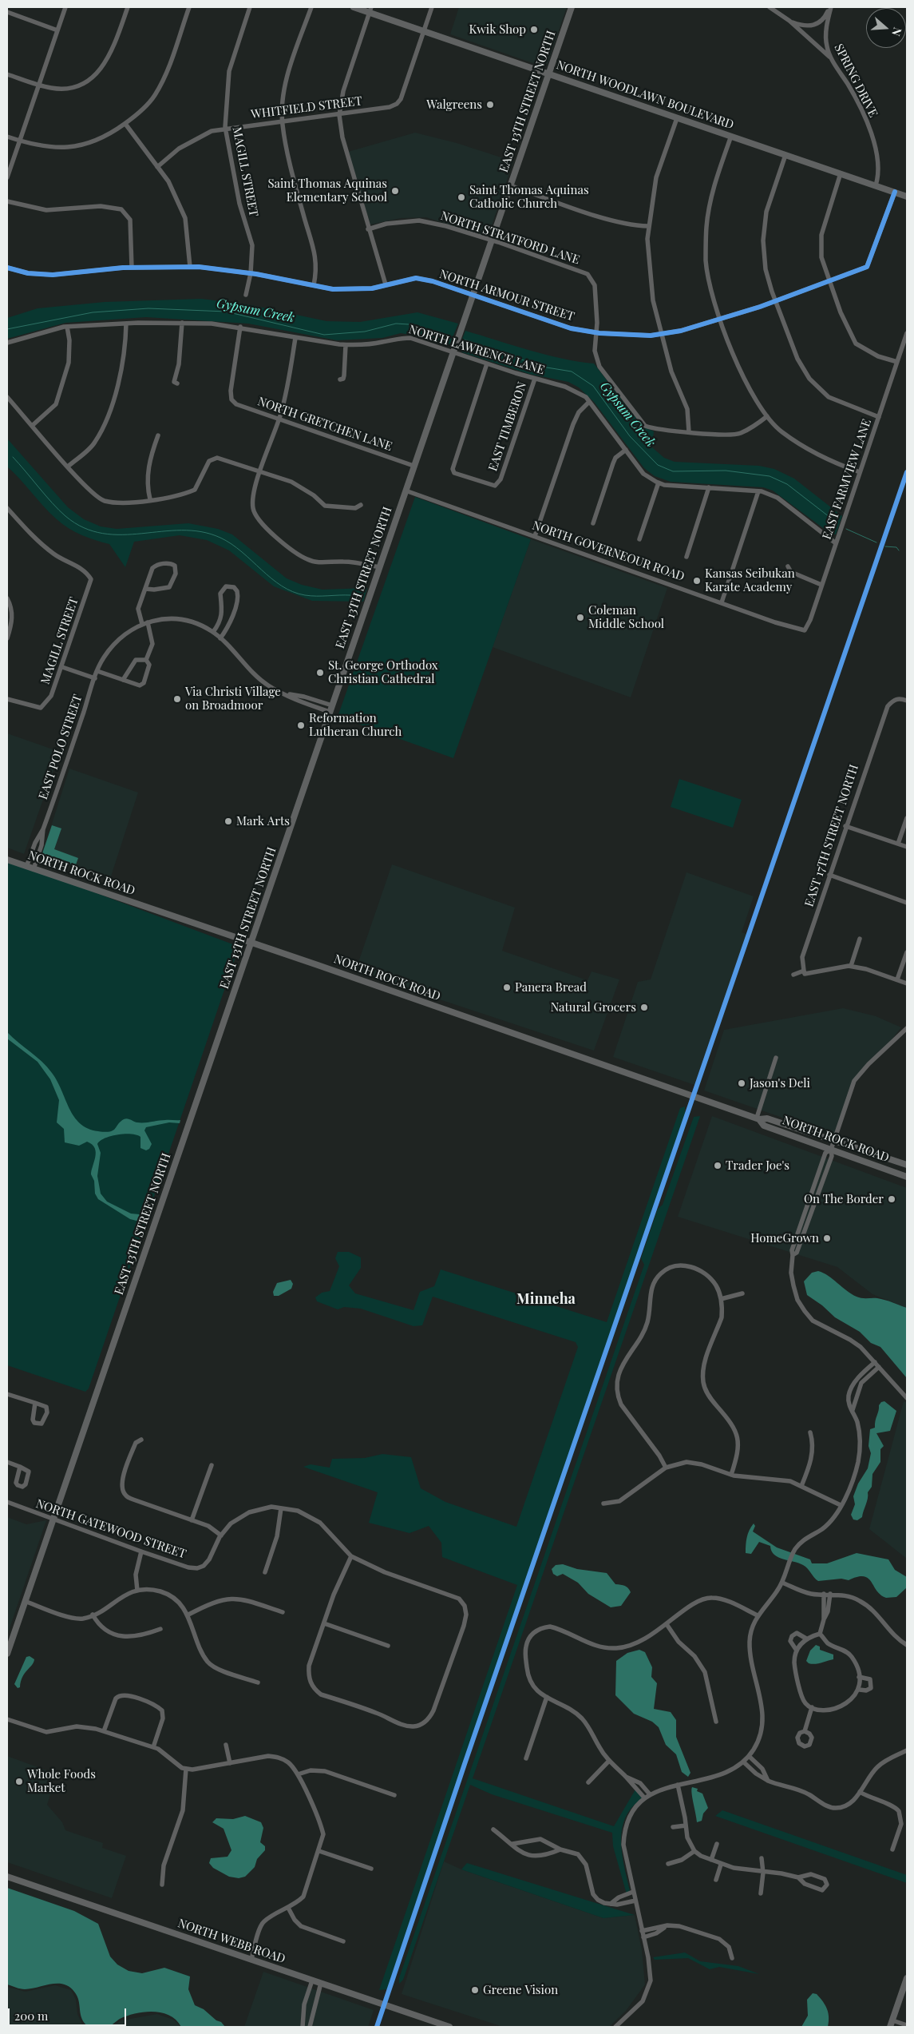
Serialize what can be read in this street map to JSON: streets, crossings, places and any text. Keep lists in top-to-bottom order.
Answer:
{
  "streets": {
    "main road": [
      "NORTH WOODLAWN BOULEVARD",
      "EAST 13TH STREET NORTH",
      "NORTH ROCK ROAD",
      "NORTH WEBB ROAD"
    ],
    "street": [
      "SPRING DRIVE",
      "WHITFIELD STREET",
      "MAGILL STREET",
      "NORTH STRATFORD LANE",
      "NORTH ARMOUR STREET",
      "NORTH LAWRENCE LANE",
      "NORTH GRETCHEN LANE",
      "EAST TIMBERON",
      "EAST FARMVIEW LANE",
      "NORTH GOVERNEOUR ROAD",
      "EAST POLO STREET",
      "EAST 17TH STREET NORTH",
      "NORTH GATEWOOD STREET"
    ]
  },
  "crossings": [
    ["SPRING DRIVE", "NORTH WOODLAWN BOULEVARD"],
    ["NORTH WOODLAWN BOULEVARD", "EAST 13TH STREET NORTH"],
    ["NORTH WOODLAWN BOULEVARD", "WHITFIELD STREET"],
    ["NORTH WOODLAWN BOULEVARD", "NORTH ARMOUR STREET"],
    ["EAST 13TH STREET NORTH", "NORTH STRATFORD LANE"],
    ["EAST 13TH STREET NORTH", "NORTH ARMOUR STREET"],
    ["EAST 13TH STREET NORTH", "NORTH LAWRENCE LANE"],
    ["EAST 13TH STREET NORTH", "NORTH GRETCHEN LANE"],
    ["EAST 13TH STREET NORTH", "NORTH GOVERNEOUR ROAD"],
    ["EAST 13TH STREET NORTH", "EAST POLO STREET"],
    ["EAST 13TH STREET NORTH", "NORTH ROCK ROAD"],
    ["EAST 13TH STREET NORTH", "NORTH GATEWOOD STREET"],
    ["WHITFIELD STREET", "MAGILL STREET"],
    ["MAGILL STREET", "NORTH ARMOUR STREET"],
    ["NORTH STRATFORD LANE", "NORTH ARMOUR STREET"],
    ["NORTH LAWRENCE LANE", "NORTH GRETCHEN LANE"],
    ["NORTH LAWRENCE LANE", "EAST TIMBERON"],
    ["NORTH LAWRENCE LANE", "EAST FARMVIEW LANE"],
    ["EAST FARMVIEW LANE", "NORTH GOVERNEOUR ROAD"],
    ["EAST POLO STREET", "NORTH ROCK ROAD"]
  ],
  "districts": ["Minneha"],
  "water": ["Gypsum Creek"],
  "places": [
    "Kwik Shop",
    "Walgreens",
    "Saint Thomas Aquinas Elementary School",
    "Saint Thomas Aquinas Catholic Church",
    "Kansas Seibukan Karate Academy",
    "Coleman Middle School",
    "St. George Orthodox Christian Cathedral",
    "Via Christi Village on Broadmoor",
    "Reformation Lutheran Church",
    "Mark Arts",
    "Panera Bread",
    "Natural Grocers",
    "Jason's Deli",
    "Trader Joe's",
    "On The Border",
    "HomeGrown",
    "Whole Foods Market",
    "Greene Vision"
  ],
  "scale_bar": "200 m",
  "north": "right"
}
